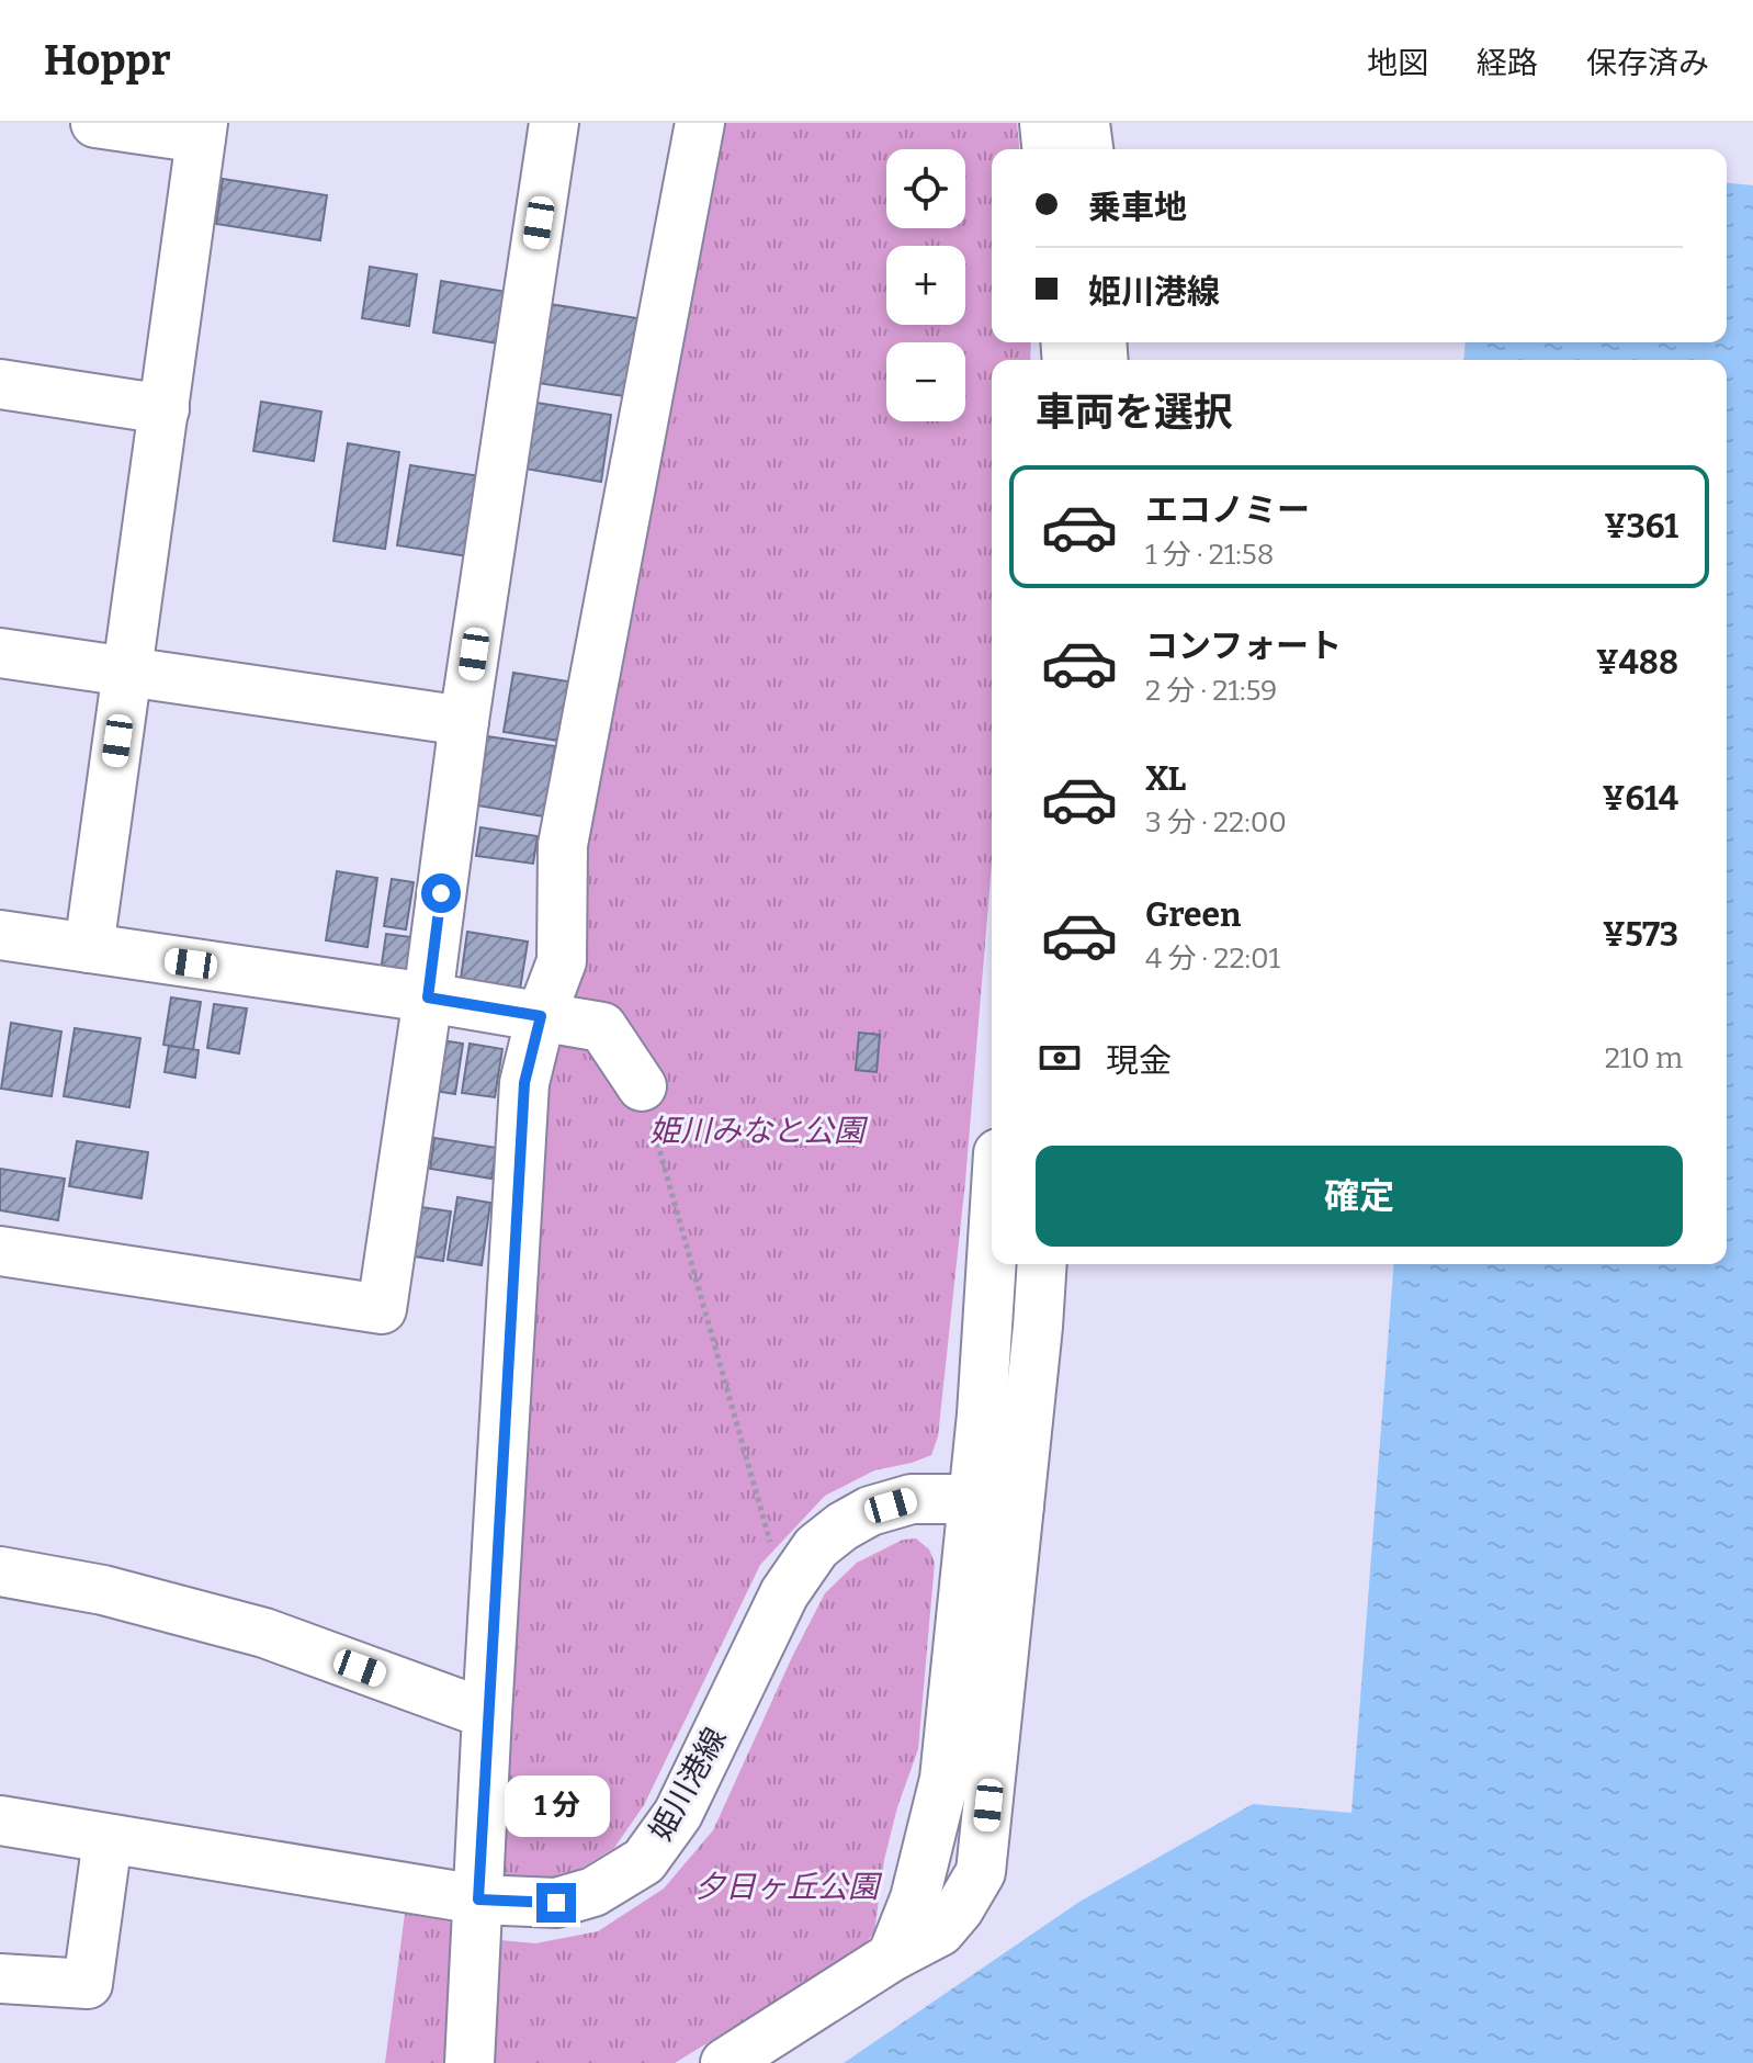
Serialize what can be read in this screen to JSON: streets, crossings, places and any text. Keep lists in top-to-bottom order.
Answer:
{
  "streets": {
    "street": ["姫川港線"]
  },
  "parks": ["姫川みなと公園", "夕日ヶ丘公園"],
  "page": {
    "header": "Hoppr",
    "nav": ["地図", "経路", "保存済み"],
    "map_buttons": ["+", "−"],
    "banner": ["乗車地", "姫川港線"],
    "heading": "車両を選択",
    "list": [
      {
        "name": "エコノミー",
        "note": "1 分 · 21:58",
        "value": "¥361"
      },
      {
        "name": "コンフォート",
        "note": "2 分 · 21:59",
        "value": "¥488"
      },
      {
        "name": "XL",
        "note": "3 分 · 22:00",
        "value": "¥614"
      },
      {
        "name": "Green",
        "note": "4 分 · 22:01",
        "value": "¥573"
      }
    ],
    "pay": ["現金", "210 m"],
    "buttons": "確定",
    "bubble": "1 分"
  }
}
